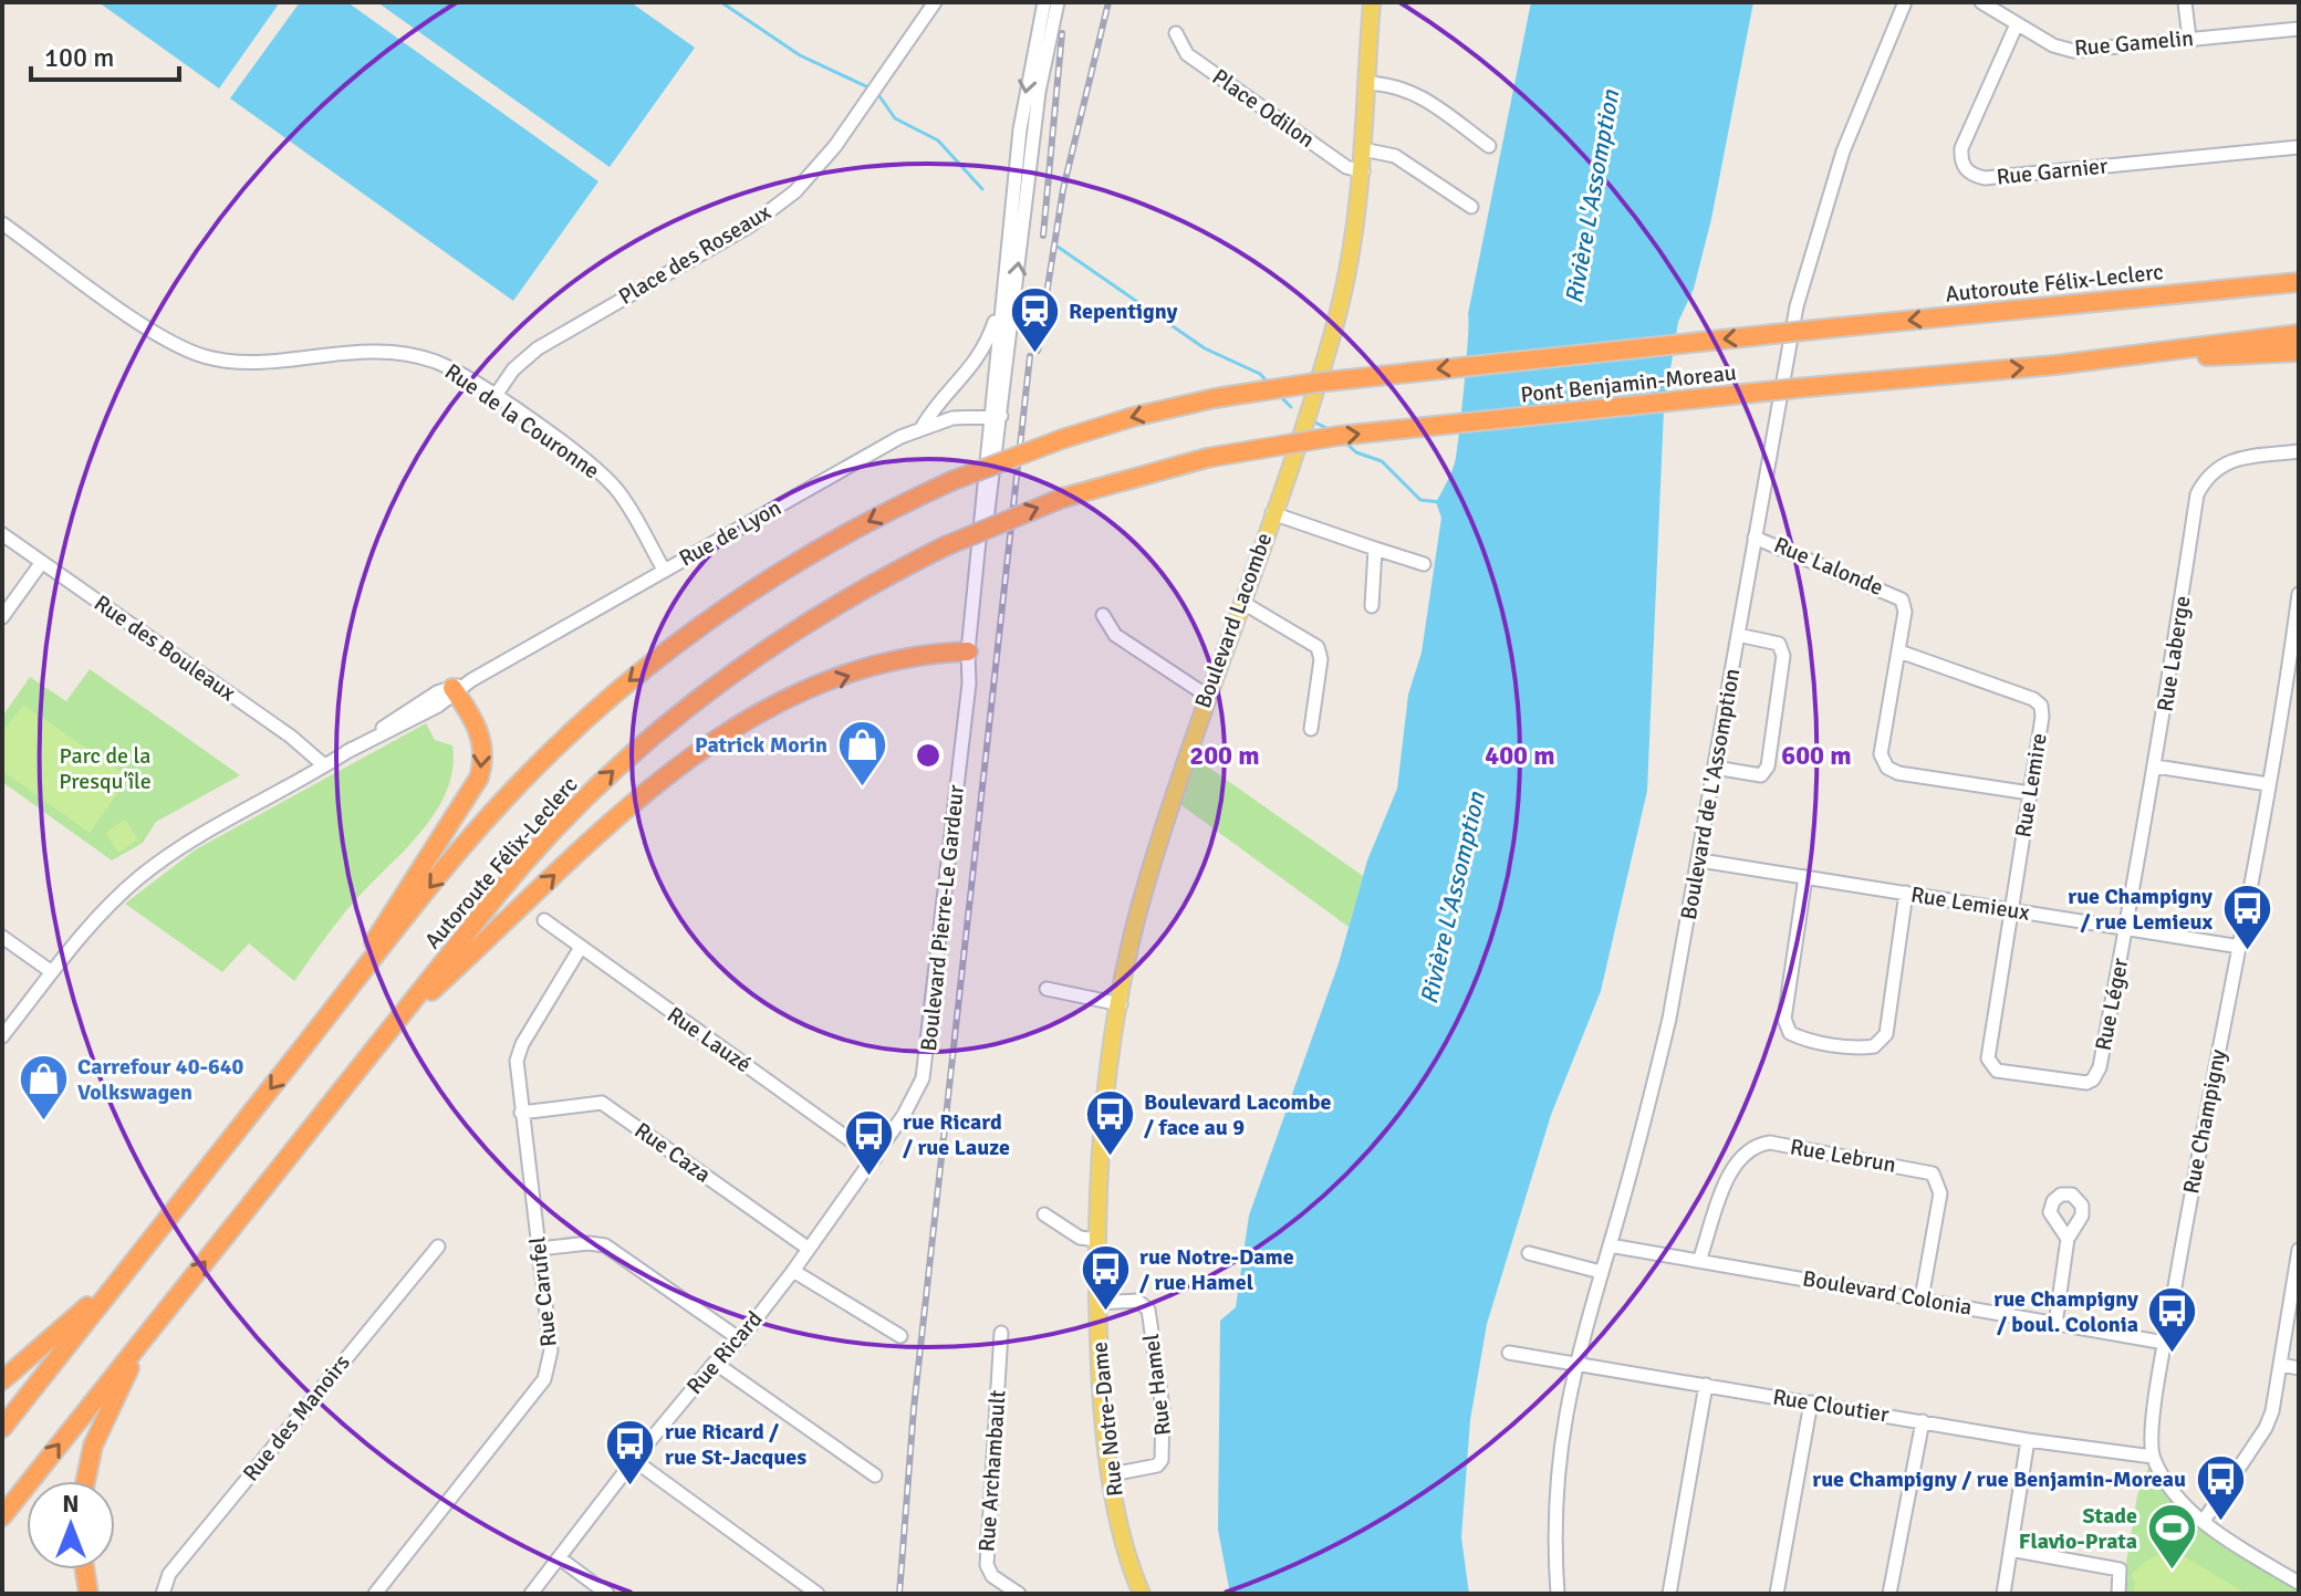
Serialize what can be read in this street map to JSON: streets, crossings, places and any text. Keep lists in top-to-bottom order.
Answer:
{
  "streets": {
    "highway": ["Autoroute Félix-Leclerc", "Pont Benjamin-Moreau"],
    "main road": ["Boulevard Lacombe", "Rue Notre-Dame"],
    "street": [
      "Rue Gamelin",
      "Place Odilon",
      "Rue Garnier",
      "Place des Roseaux",
      "Rue de la Couronne",
      "Rue de Lyon",
      "Rue Lalonde",
      "Rue des Bouleaux",
      "Rue Laberge",
      "Rue Lemire",
      "Boulevard de L'Assomption",
      "Rue Lemieux",
      "Boulevard Pierre-Le Gardeur",
      "Rue Léger",
      "Rue Lauzé",
      "Rue Champigny",
      "Rue Caza",
      "Rue Lebrun",
      "Rue Carufel",
      "Boulevard Colonia",
      "Rue Ricard",
      "Rue Hamel",
      "Rue Cloutier",
      "Rue des Manoirs",
      "Rue Archambault"
    ]
  },
  "crossings": [
    ["Rue Gamelin", "Rue Garnier"],
    ["Place Odilon", "Boulevard Lacombe"],
    ["Place des Roseaux", "Rue de la Couronne"],
    ["Autoroute Félix-Leclerc", "Pont Benjamin-Moreau"],
    ["Rue de la Couronne", "Rue de Lyon"],
    ["Rue de Lyon", "Rue des Bouleaux"],
    ["Rue de Lyon", "Boulevard Pierre-Le Gardeur"],
    ["Rue Lalonde", "Rue Lemire"],
    ["Rue Lalonde", "Boulevard de L'Assomption"],
    ["Boulevard Lacombe", "Rue Notre-Dame"],
    ["Rue Laberge", "Rue Lemieux"],
    ["Rue Laberge", "Rue Léger"],
    ["Rue Lemire", "Rue Lemieux"],
    ["Rue Lemire", "Rue Léger"],
    ["Boulevard de L'Assomption", "Rue Lemieux"],
    ["Boulevard de L'Assomption", "Boulevard Colonia"],
    ["Boulevard de L'Assomption", "Rue Cloutier"],
    ["Rue Lemieux", "Rue Léger"],
    ["Rue Lemieux", "Rue Champigny"],
    ["Boulevard Pierre-Le Gardeur", "Rue Ricard"],
    ["Rue Lauzé", "Rue Carufel"],
    ["Rue Lauzé", "Rue Ricard"],
    ["Rue Champigny", "Boulevard Colonia"],
    ["Rue Champigny", "Rue Cloutier"],
    ["Rue Caza", "Rue Carufel"],
    ["Rue Caza", "Rue Ricard"],
    ["Rue Lebrun", "Boulevard Colonia"],
    ["Rue Hamel", "Rue Notre-Dame"]
  ],
  "water": ["Rivière L'Assomption"],
  "parks": ["Parc de la Presqu'île"],
  "places": {
    "station": ["Repentigny"],
    "shop": ["Patrick Morin", "Carrefour 40-640 Volkswagen"],
    "bus stop": [
      "rue Champigny / rue Lemieux",
      "Boulevard Lacombe / face au 9",
      "rue Ricard / rue Lauze",
      "rue Notre-Dame / rue Hamel",
      "rue Champigny / boul. Colonia",
      "rue Ricard / rue St-Jacques",
      "rue Champigny / rue Benjamin-Moreau"
    ],
    "sports": ["Stade Flavio-Prata"]
  },
  "scale_bar": "100 m",
  "north": "top",
  "rings": ["200 m", "400 m", "600 m"]
}
